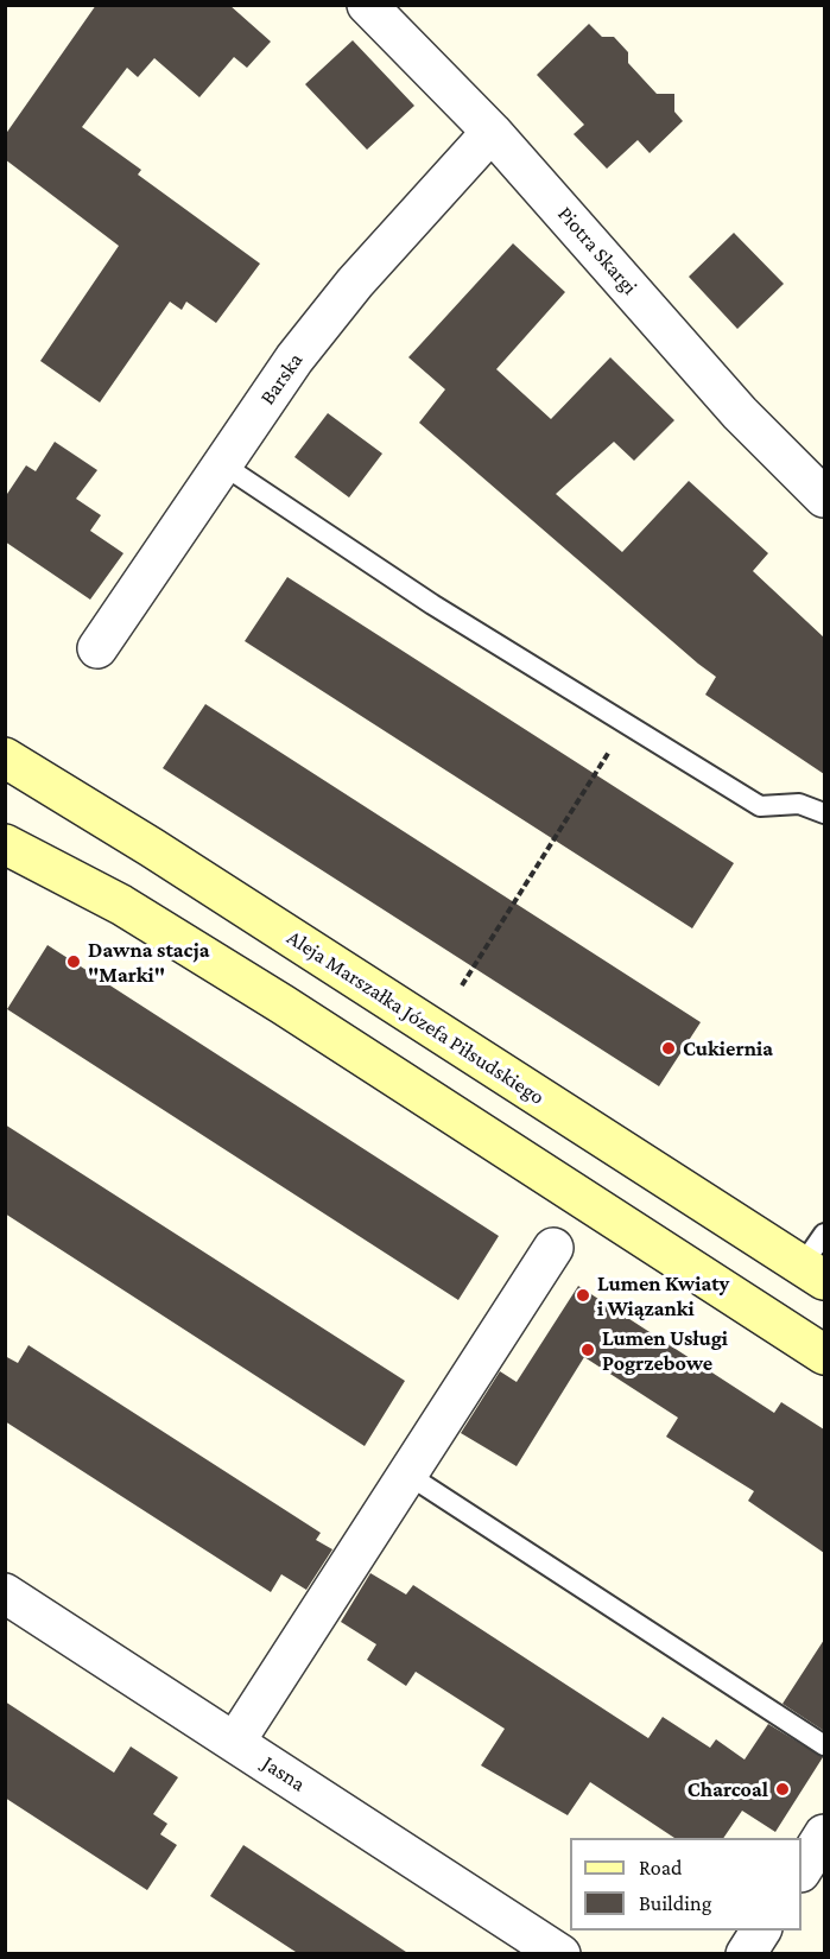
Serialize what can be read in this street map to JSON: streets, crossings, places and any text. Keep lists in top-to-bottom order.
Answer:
{
  "streets": {
    "main road": ["Aleja Marszałka Józefa Piłsudskiego"],
    "street": ["Piotra Skargi", "Barska", "Jasna"]
  },
  "crossings": [
    ["Piotra Skargi", "Barska"]
  ],
  "places": [
    "Dawna stacja \"Marki\"",
    "Cukiernia",
    "Lumen Kwiaty i Wiązanki",
    "Lumen Usługi Pogrzebowe",
    "Charcoal"
  ],
  "legend": ["Road", "Building"]
}
